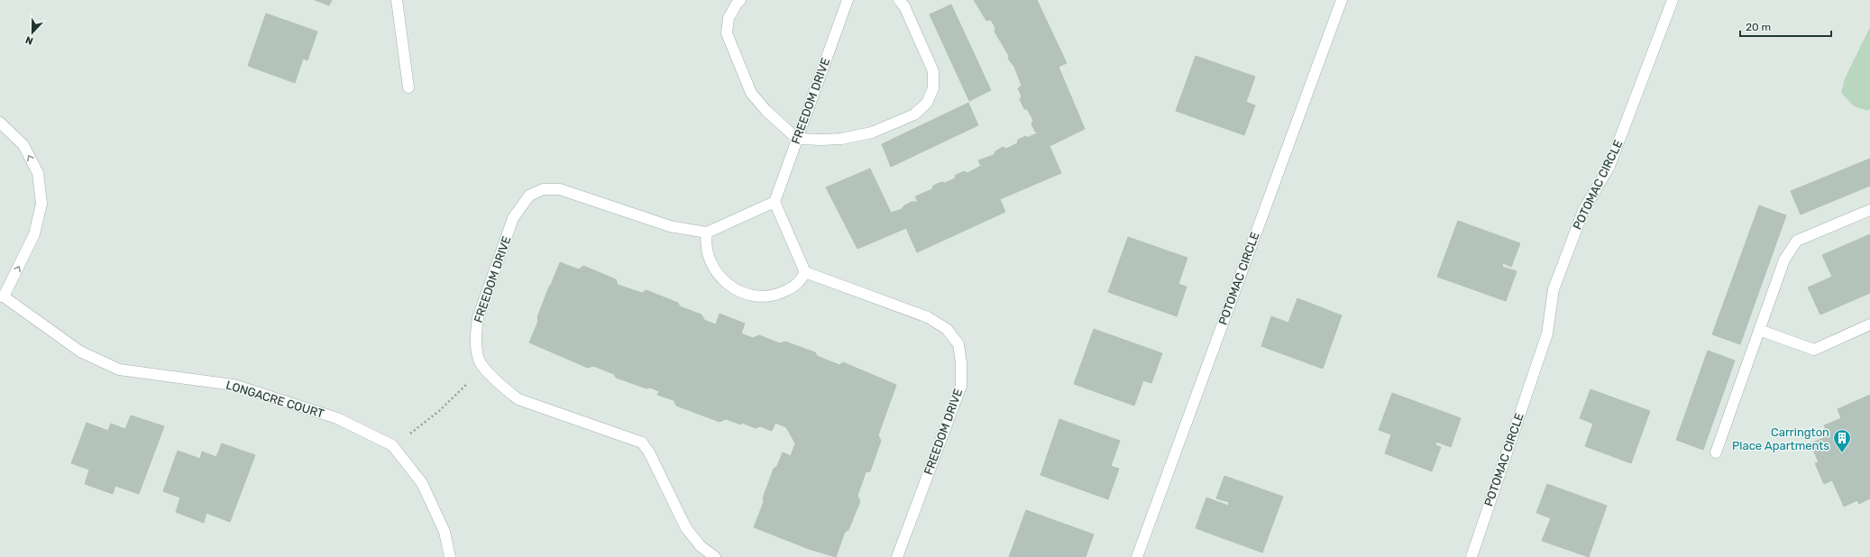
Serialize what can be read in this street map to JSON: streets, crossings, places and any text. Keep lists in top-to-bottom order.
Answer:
{
  "streets": {
    "street": ["FREEDOM DRIVE", "POTOMAC CIRCLE", "LONGACRE COURT"]
  },
  "places": {
    "building": ["Carrington Place Apartments"]
  },
  "scale_bar": "20 m",
  "north": "bottom"
}
